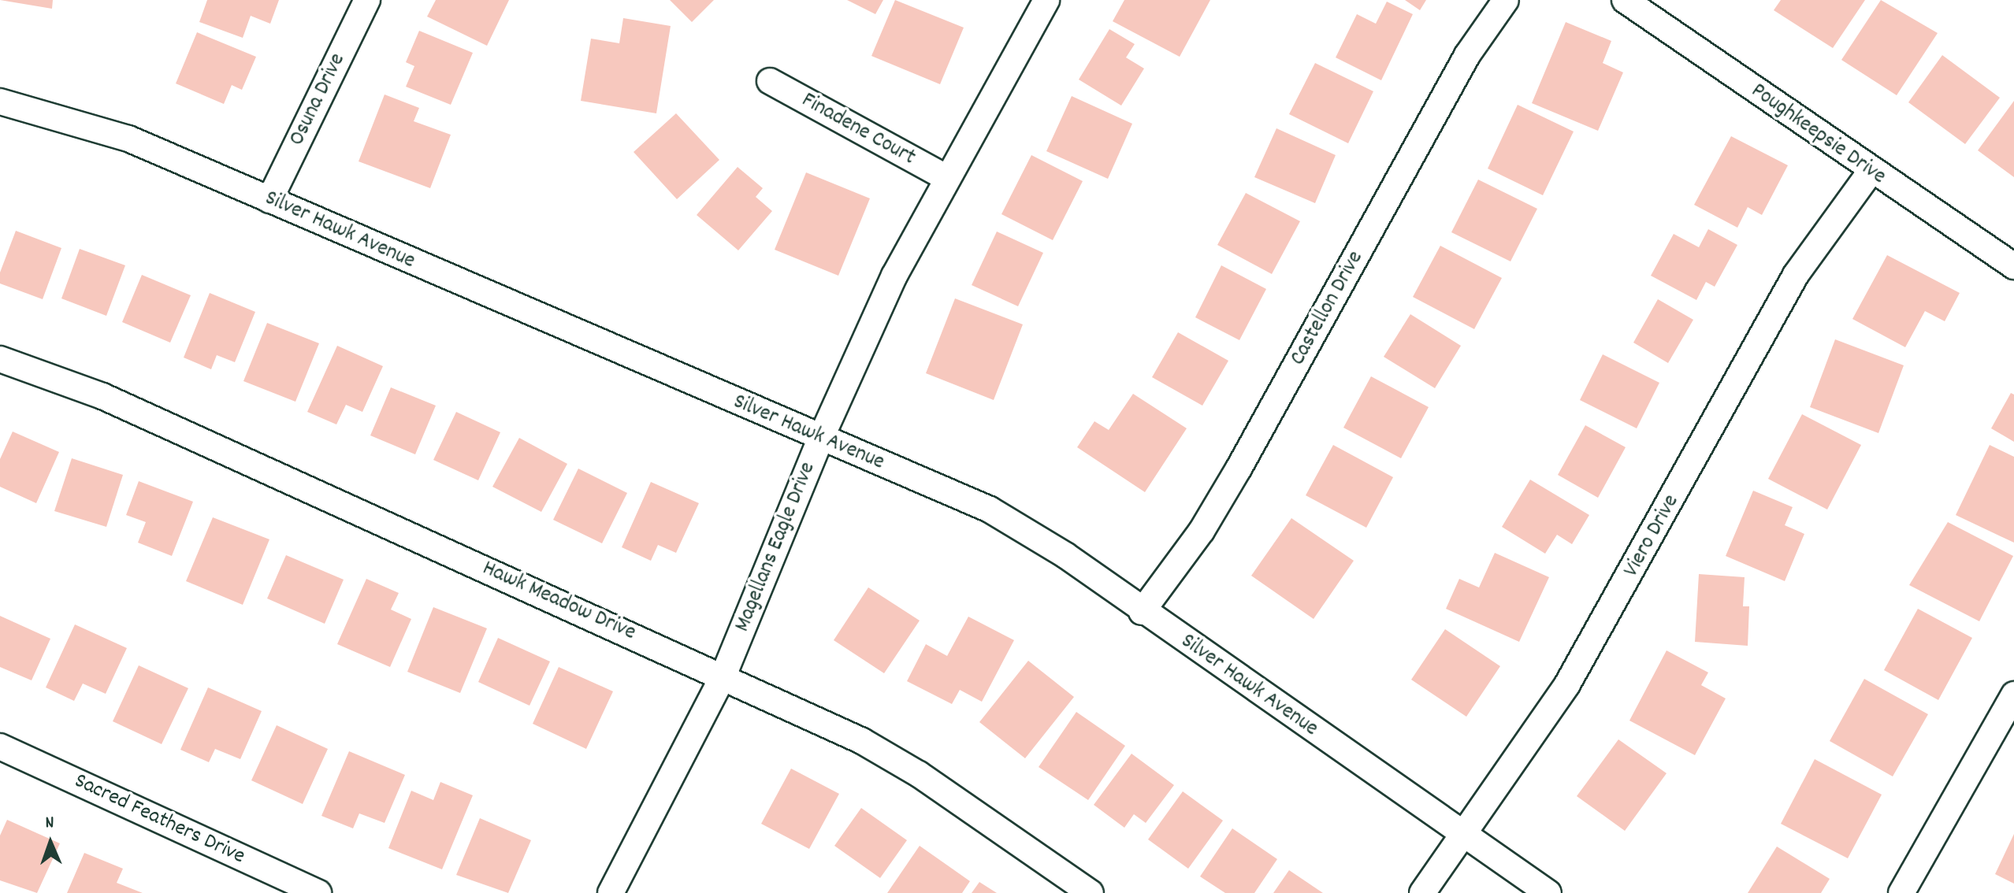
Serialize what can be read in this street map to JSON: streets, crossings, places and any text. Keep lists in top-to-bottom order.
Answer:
{
  "streets": {
    "street": [
      "Osuna Drive",
      "Finadene Court",
      "Poughkeepsie Drive",
      "Silver Hawk Avenue",
      "Castellon Drive",
      "Viero Drive",
      "Magellans Eagle Drive",
      "Hawk Meadow Drive",
      "Sacred Feathers Drive"
    ]
  },
  "crossings": [
    ["Osuna Drive", "Silver Hawk Avenue"],
    ["Finadene Court", "Magellans Eagle Drive"],
    ["Poughkeepsie Drive", "Viero Drive"],
    ["Silver Hawk Avenue", "Castellon Drive"],
    ["Silver Hawk Avenue", "Viero Drive"],
    ["Silver Hawk Avenue", "Magellans Eagle Drive"],
    ["Magellans Eagle Drive", "Hawk Meadow Drive"]
  ],
  "north": "top"
}
